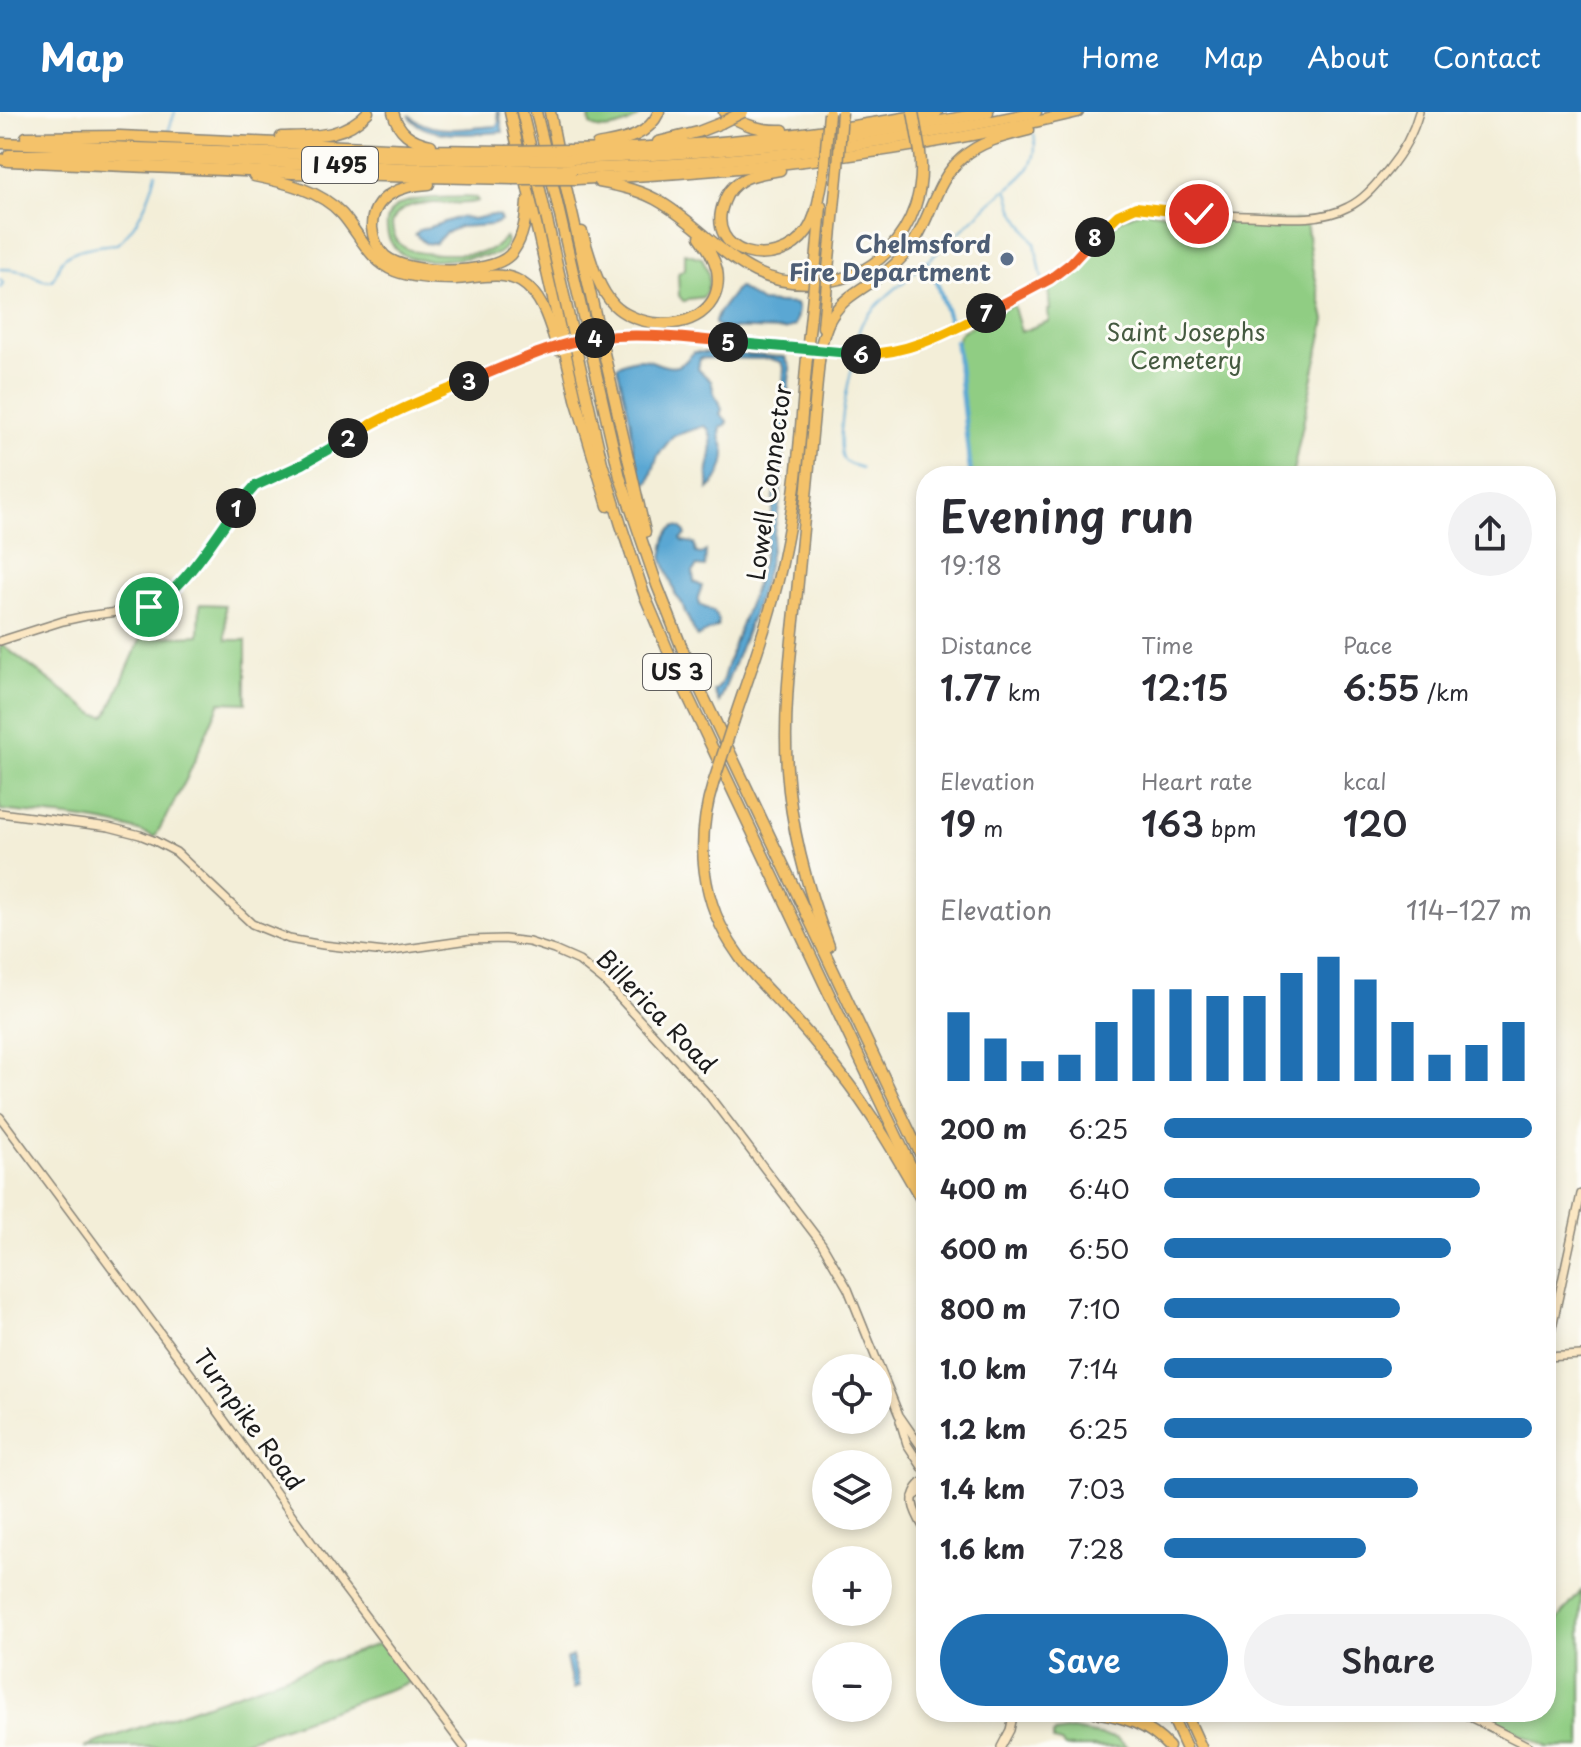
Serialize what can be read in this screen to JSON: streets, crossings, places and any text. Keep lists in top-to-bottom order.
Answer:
{
  "streets": {
    "highway": ["I 495", "Lowell Connector", "US 3"],
    "main road": ["Billerica Road", "Turnpike Road"]
  },
  "crossings": [
    ["Lowell Connector", "US 3"]
  ],
  "parks": ["Saint Josephs Cemetery"],
  "places": ["Chelmsford Fire Department"],
  "page": {
    "header": "Map",
    "nav": [
      "Home",
      "Map",
      "About",
      "Contact"
    ],
    "pins": [
      "8",
      "7",
      "4",
      "5",
      "6",
      "3",
      "2",
      "1"
    ],
    "heading": ["Evening run", "19:18"],
    "stats": [
      ["Distance", "1.77 km"],
      ["Time", "12:15"],
      ["Pace", "6:55 /km"],
      ["Elevation", "19 m"],
      ["Heart rate", "163 bpm"],
      ["kcal", "120"]
    ],
    "chart": ["Elevation", "114–127 m"],
    "list": [
      {
        "name": "200 m",
        "note": "6:25"
      },
      {
        "name": "400 m",
        "note": "6:40"
      },
      {
        "name": "600 m",
        "note": "6:50"
      },
      {
        "name": "800 m",
        "note": "7:10"
      },
      {
        "name": "1.0 km",
        "note": "7:14"
      },
      {
        "name": "1.2 km",
        "note": "6:25"
      },
      {
        "name": "1.4 km",
        "note": "7:03"
      },
      {
        "name": "1.6 km",
        "note": "7:28"
      }
    ],
    "map_buttons": ["+", "−"],
    "buttons": ["Save", "Share"]
  }
}
